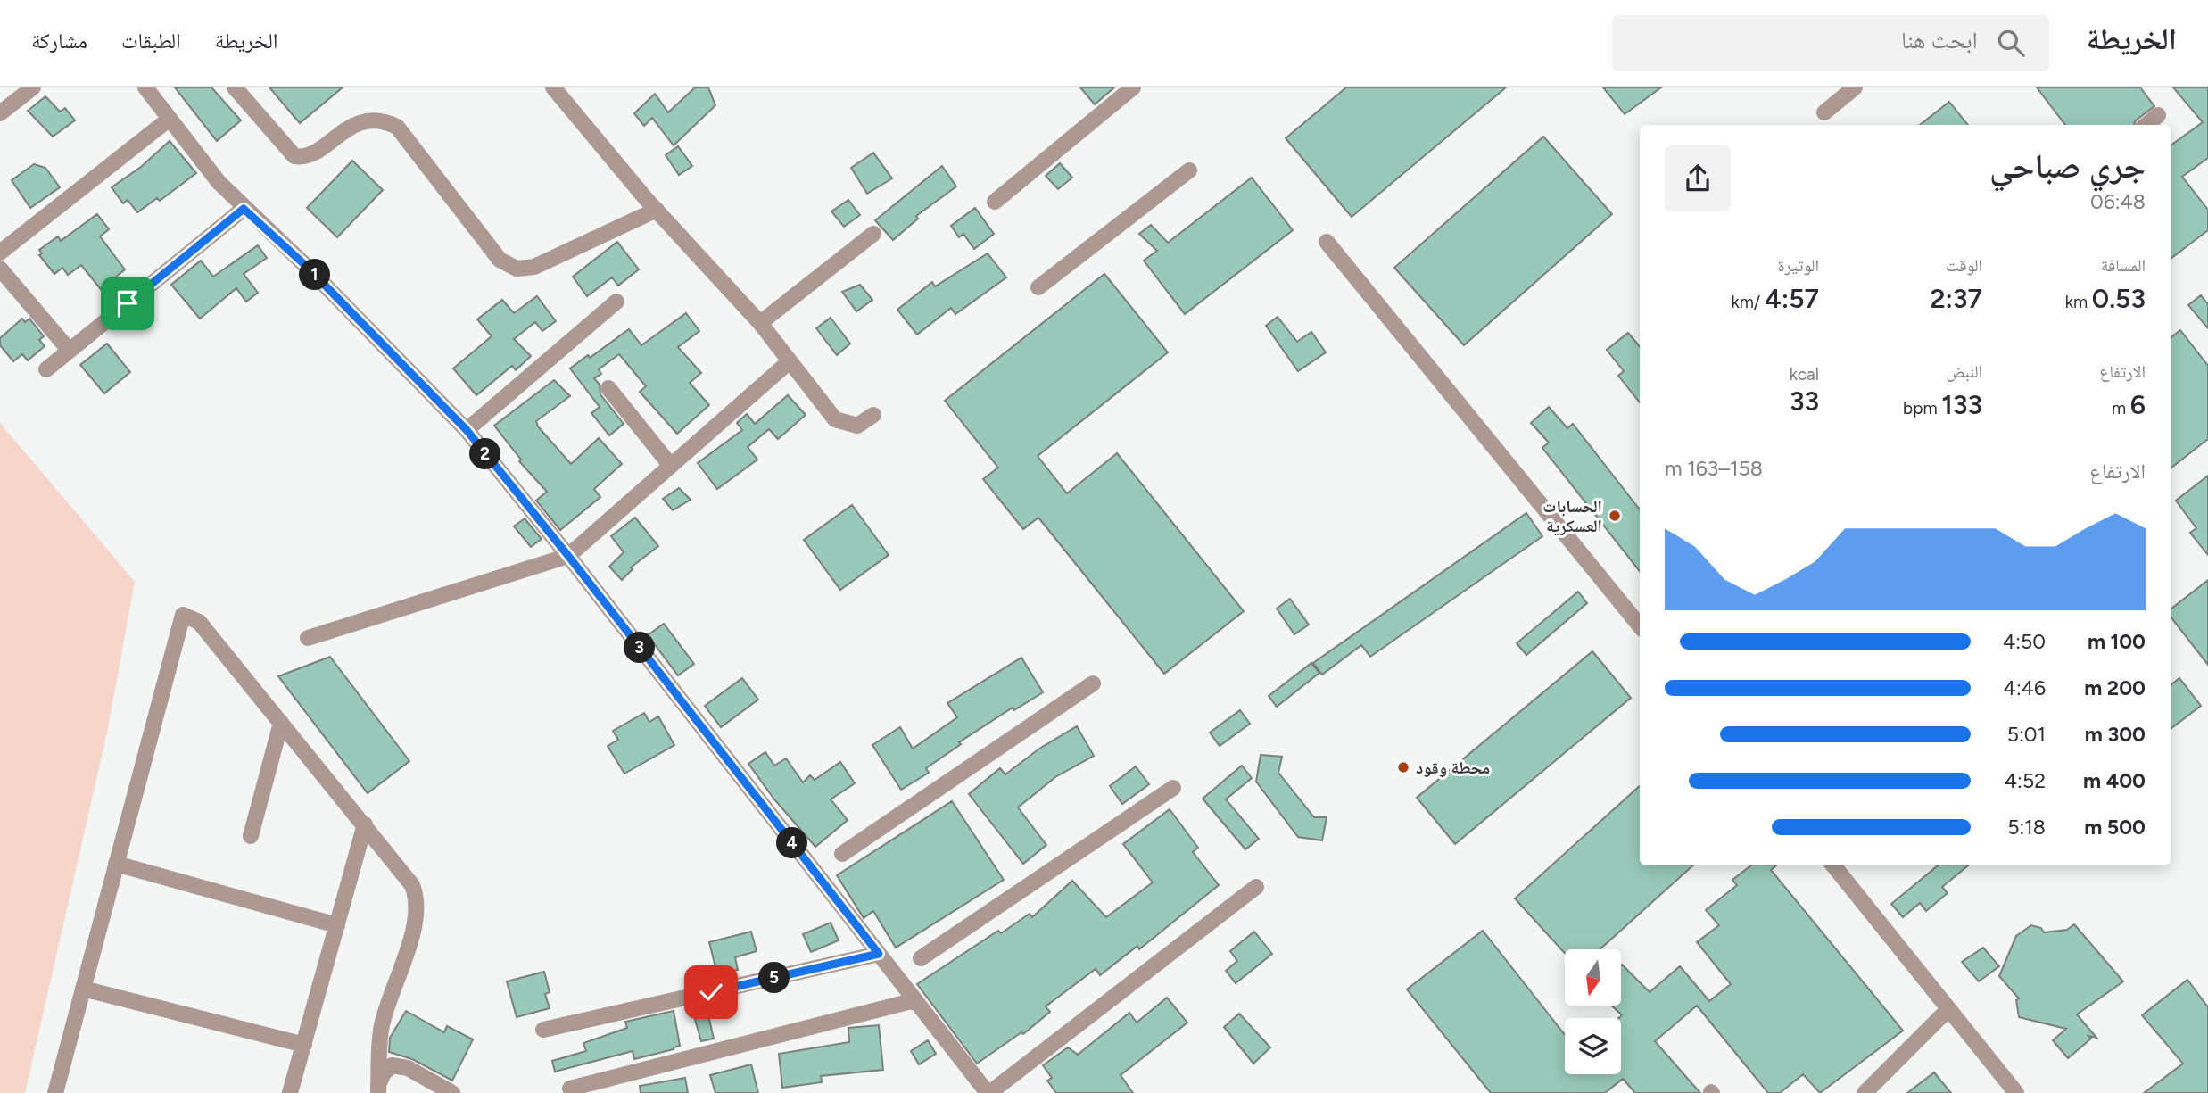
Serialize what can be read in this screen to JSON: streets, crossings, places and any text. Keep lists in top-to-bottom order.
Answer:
{
  "places": ["الحسابات العسكرية", "محطة وقود"],
  "north": "bottom",
  "page": {
    "header": "الخريطة",
    "search": "ابحث هنا",
    "nav": ["الخريطة", "الطبقات", "مشاركة"],
    "heading": ["جري صباحي", "06:48"],
    "stats": [
      ["المسافة", "0.53 km"],
      ["الوقت", "2:37"],
      ["الوتيرة", "4:57 /km"],
      ["الارتفاع", "6 m"],
      ["النبض", "133 bpm"],
      ["kcal", "33"]
    ],
    "pins": [
      "1",
      "2",
      "3",
      "4",
      "5"
    ],
    "chart": ["الارتفاع", "158–163 m"],
    "list": [
      {
        "name": "100 m",
        "note": "4:50"
      },
      {
        "name": "200 m",
        "note": "4:46"
      },
      {
        "name": "300 m",
        "note": "5:01"
      },
      {
        "name": "400 m",
        "note": "4:52"
      },
      {
        "name": "500 m",
        "note": "5:18"
      }
    ]
  }
}
